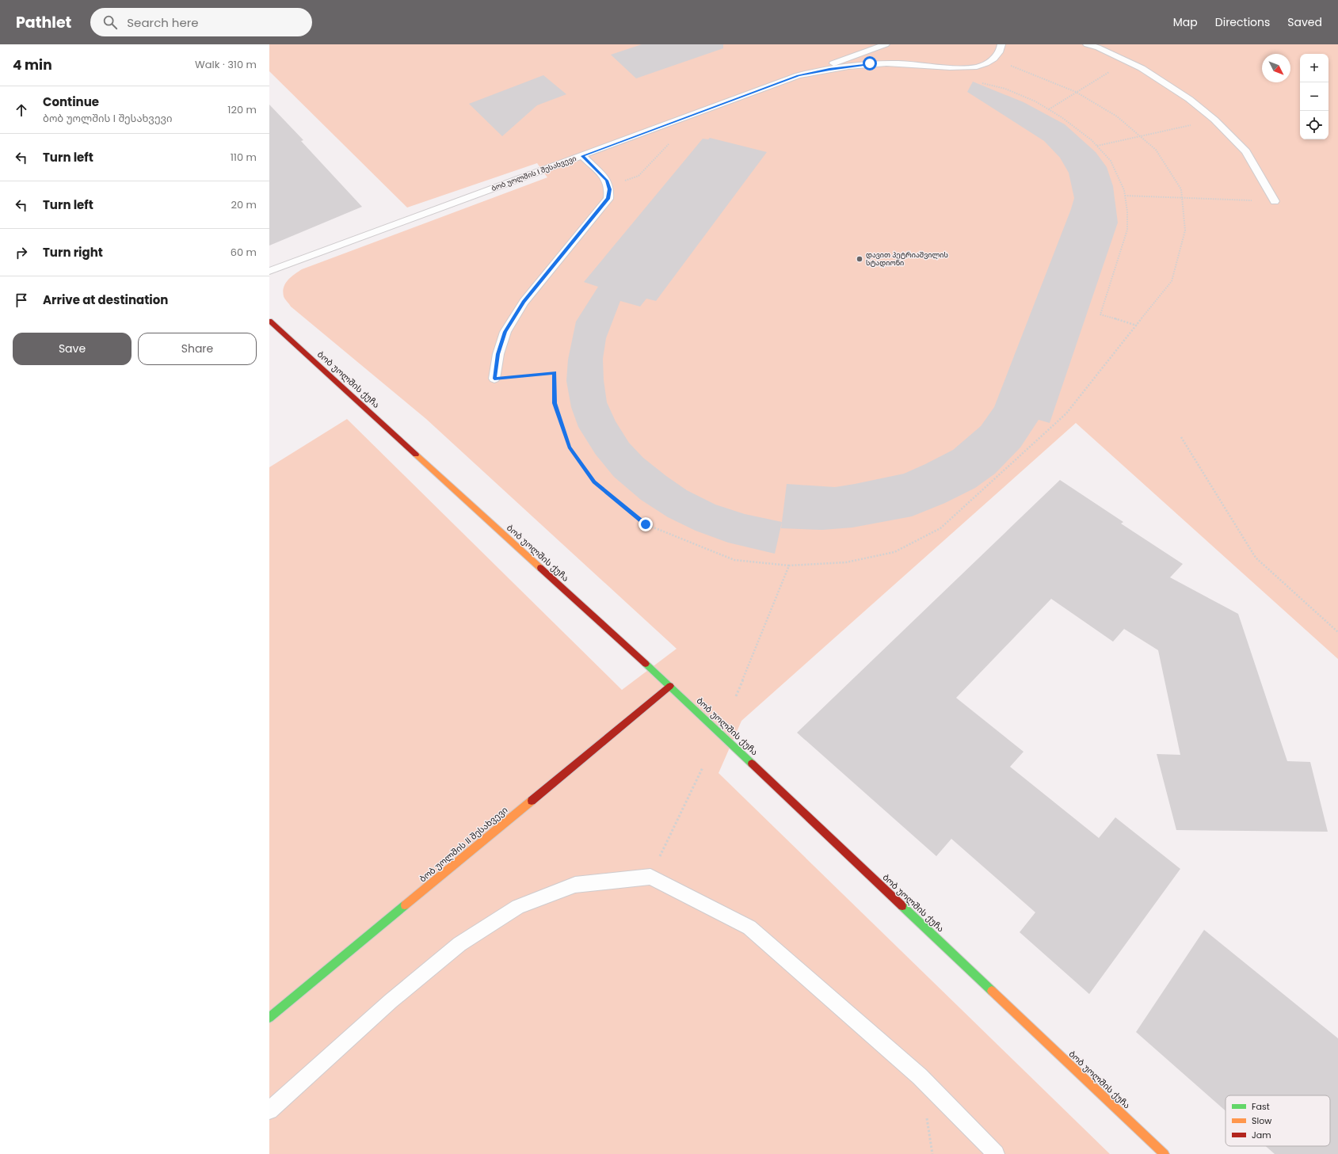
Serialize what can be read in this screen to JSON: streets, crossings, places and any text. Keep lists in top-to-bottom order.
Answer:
{
  "streets": {
    "street": ["ბობ უოლშის ქუჩა", "ბობ უოლშის II შესახვევი"],
    "lane": ["ბობ უოლშის I შესახვევი"]
  },
  "crossings": [
    ["ბობ უოლშის ქუჩა", "ბობ უოლშის II შესახვევი"]
  ],
  "places": ["დავით პეტრიაშვილის სტადიონი"],
  "legend": ["Fast", "Slow", "Jam"],
  "north": "bottom right",
  "page": {
    "header": "Pathlet",
    "search": "Search here",
    "nav": ["Map", "Directions", "Saved"],
    "heading": ["4 min", "Walk · 310 m"],
    "map_buttons": ["+", "−"],
    "list": [
      ["Continue", "ბობ უოლშის I შესახვევი", "120 m"],
      ["Turn left", "110 m"],
      ["Turn left", "20 m"],
      ["Turn right", "60 m"],
      "Arrive at destination"
    ],
    "buttons": ["Save", "Share"]
  }
}
